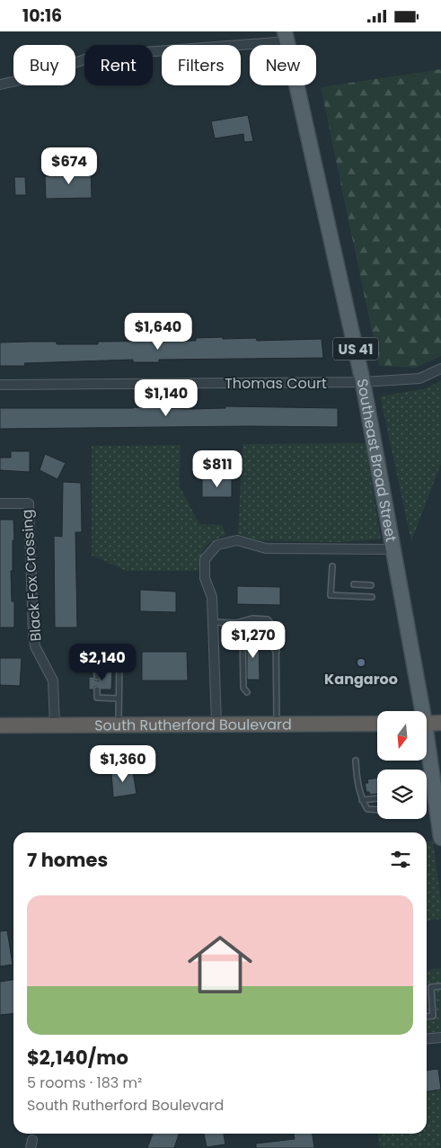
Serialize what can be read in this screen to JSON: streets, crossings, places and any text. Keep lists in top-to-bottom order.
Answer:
{
  "streets": {
    "highway": ["South Rutherford Boulevard"],
    "main road": ["US 41", "Southeast Broad Street"],
    "street": ["Thomas Court", "Black Fox Crossing"]
  },
  "crossings": [
    ["Thomas Court", "Southeast Broad Street"],
    ["Black Fox Crossing", "South Rutherford Boulevard"]
  ],
  "places": ["Kangaroo"],
  "north": "bottom",
  "page": {
    "status": "10:16",
    "chip": [
      "Buy",
      "Rent",
      "Filters",
      "New"
    ],
    "price": [
      "$674",
      "$1,640",
      "$1,140",
      "$811",
      "$1,270",
      "$2,140",
      "$1,360"
    ],
    "heading": "7 homes",
    "list": [
      {
        "name": "$2,140/mo",
        "note": "5 rooms · 183 m² · South Rutherford Boulevard"
      }
    ]
  }
}
